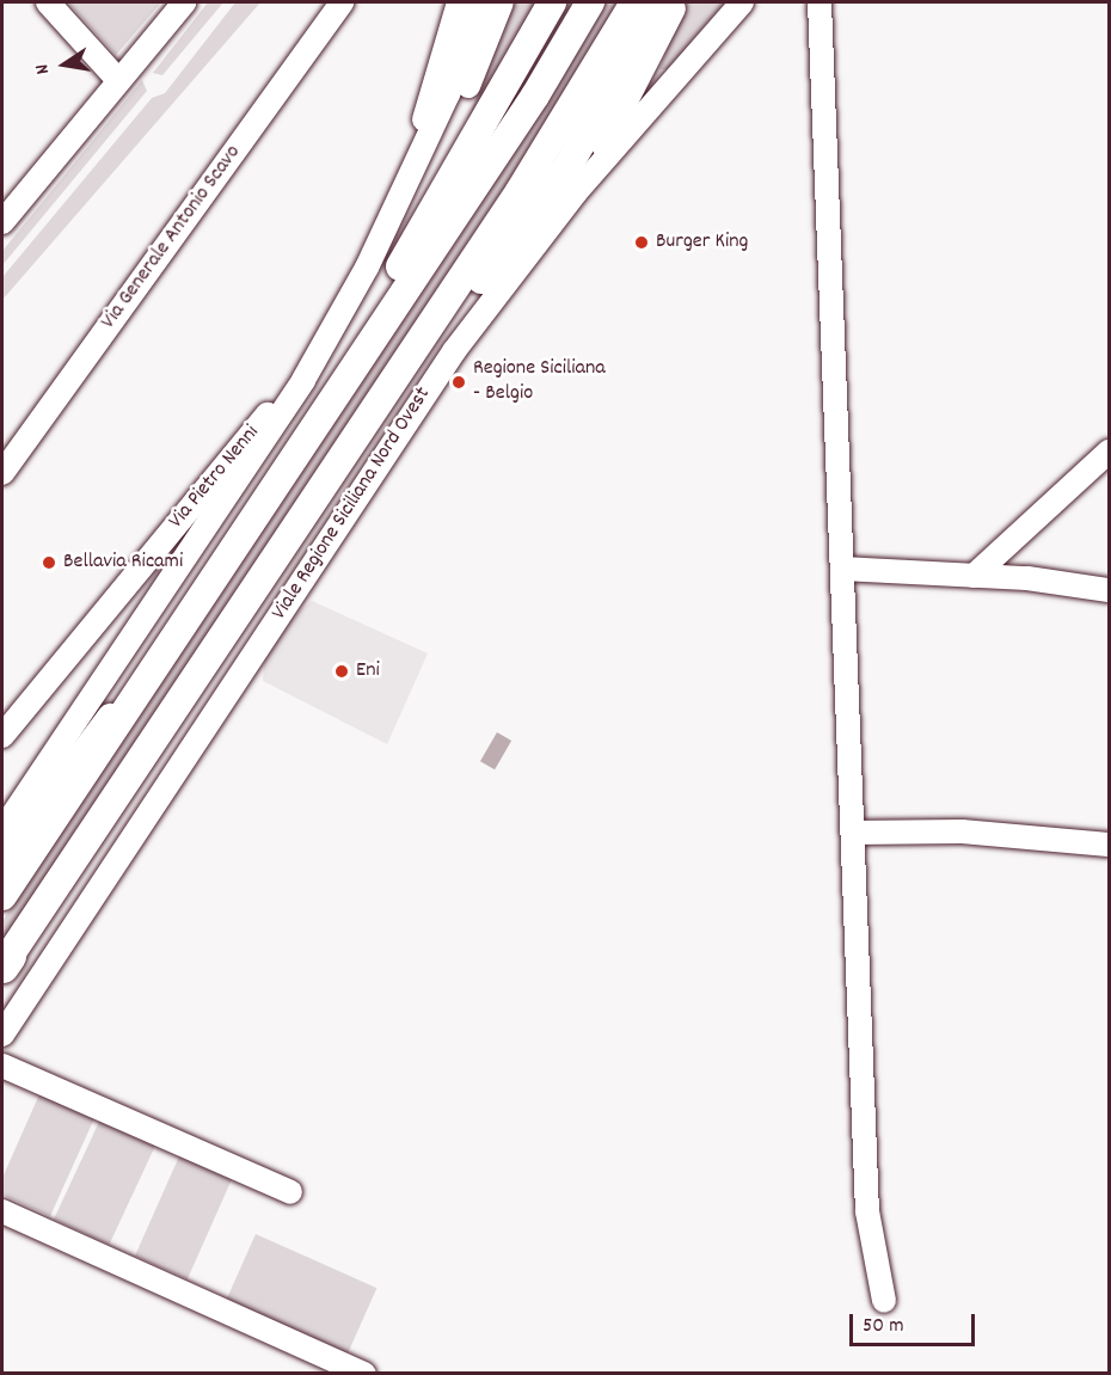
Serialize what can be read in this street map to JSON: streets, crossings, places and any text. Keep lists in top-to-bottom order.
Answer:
{
  "streets": {
    "main road": ["Viale Regione Siciliana Nord Ovest"],
    "street": ["Via Generale Antonio Scavo", "Via Pietro Nenni"]
  },
  "places": [
    "Burger King",
    "Regione Siciliana - Belgio",
    "Bellavia Ricami",
    "Eni"
  ],
  "scale_bar": "50 m",
  "north": "left"
}
